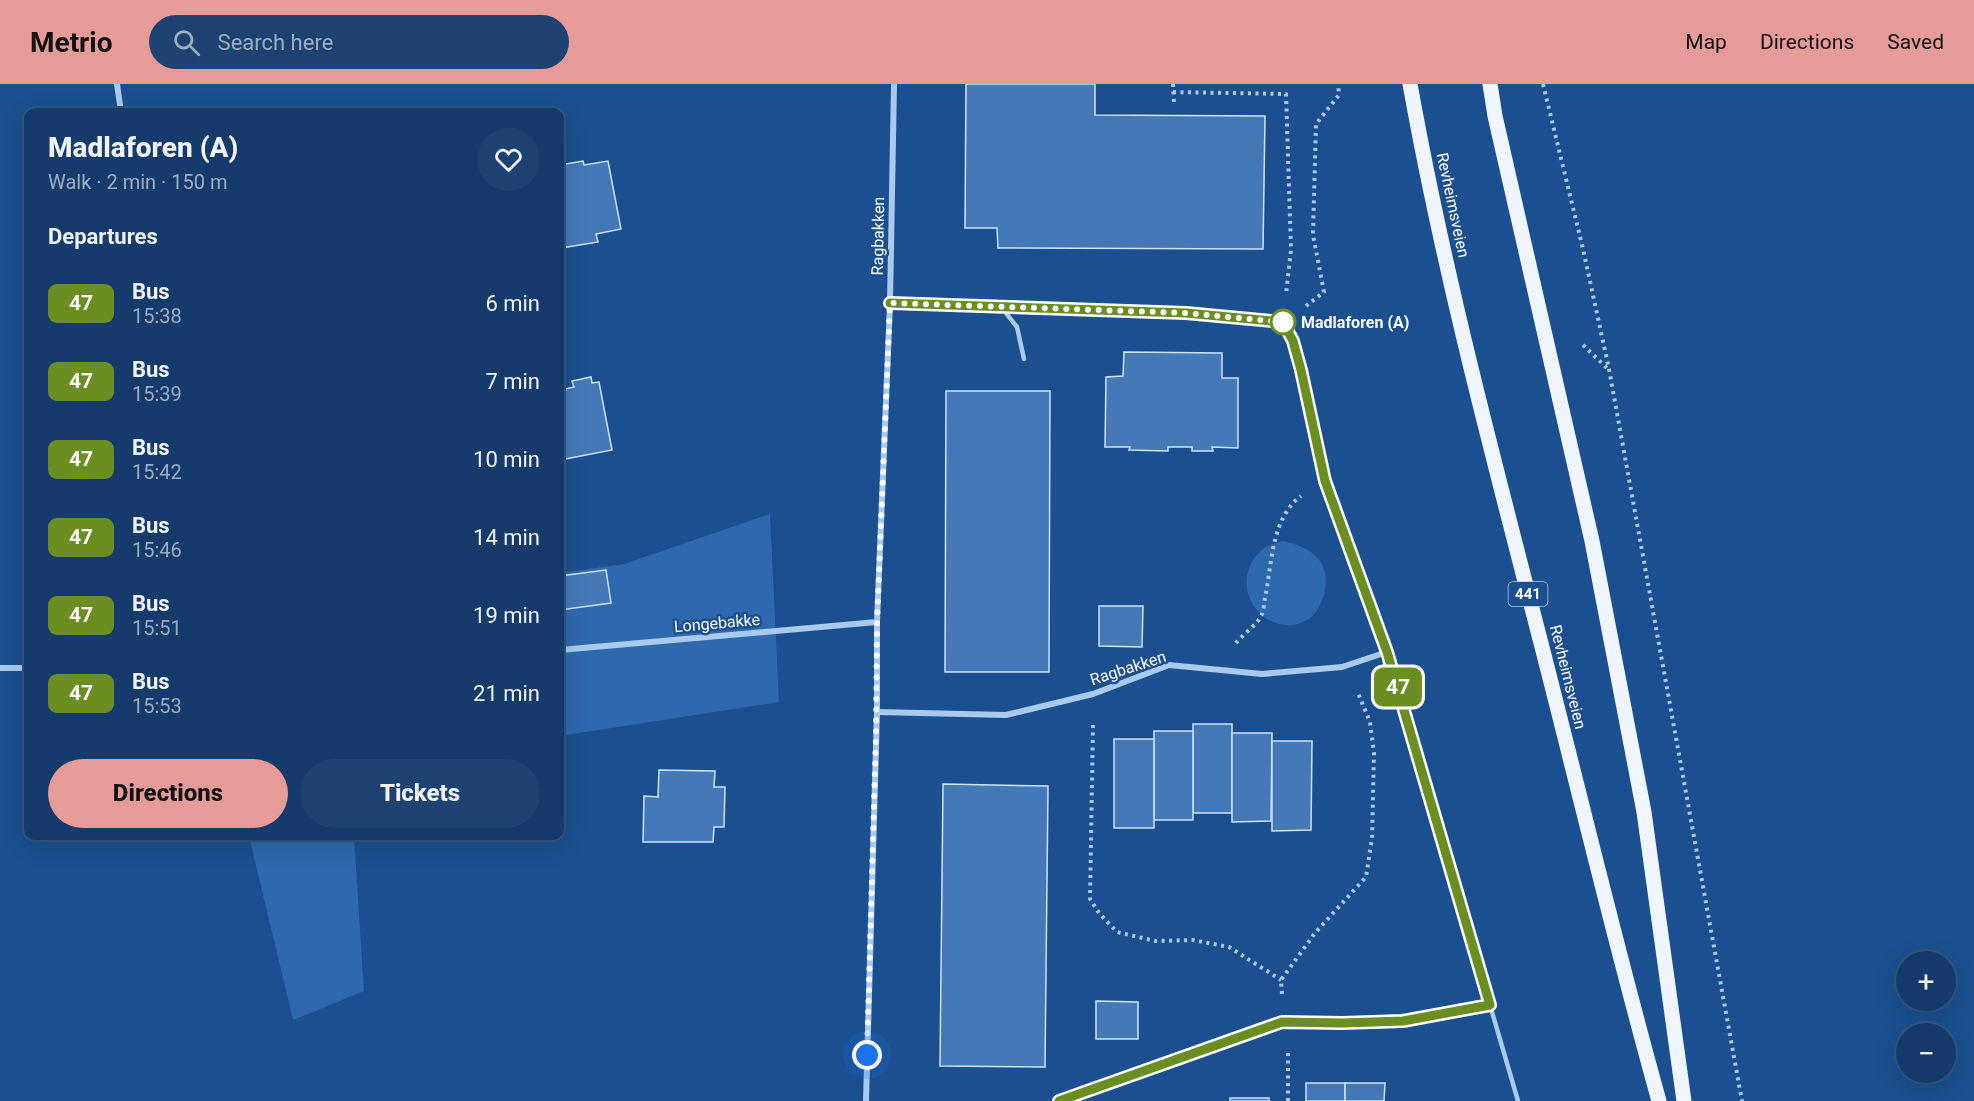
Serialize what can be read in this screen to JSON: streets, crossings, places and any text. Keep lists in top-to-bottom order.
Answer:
{
  "streets": {
    "main road": ["Revheimsveien", "441"],
    "street": ["Ragbakken", "Longebakke"]
  },
  "crossings": [
    ["Ragbakken", "Longebakke"]
  ],
  "places": ["Madlaforen (A)"],
  "lines": ["bus line 47"],
  "page": {
    "header": "Metrio",
    "search": "Search here",
    "nav": ["Map", "Directions", "Saved"],
    "on_map": "47",
    "heading": [
      ["Madlaforen (A)", "Walk · 2 min · 150 m"],
      "Departures"
    ],
    "list": [
      {
        "mark": "47",
        "name": "Bus",
        "note": "15:38",
        "value": "6 min"
      },
      {
        "mark": "47",
        "name": "Bus",
        "note": "15:39",
        "value": "7 min"
      },
      {
        "mark": "47",
        "name": "Bus",
        "note": "15:42",
        "value": "10 min"
      },
      {
        "mark": "47",
        "name": "Bus",
        "note": "15:46",
        "value": "14 min"
      },
      {
        "mark": "47",
        "name": "Bus",
        "note": "15:51",
        "value": "19 min"
      },
      {
        "mark": "47",
        "name": "Bus",
        "note": "15:53",
        "value": "21 min"
      }
    ],
    "buttons": ["Directions", "Tickets"],
    "map_buttons": ["+", "−"]
  }
}
